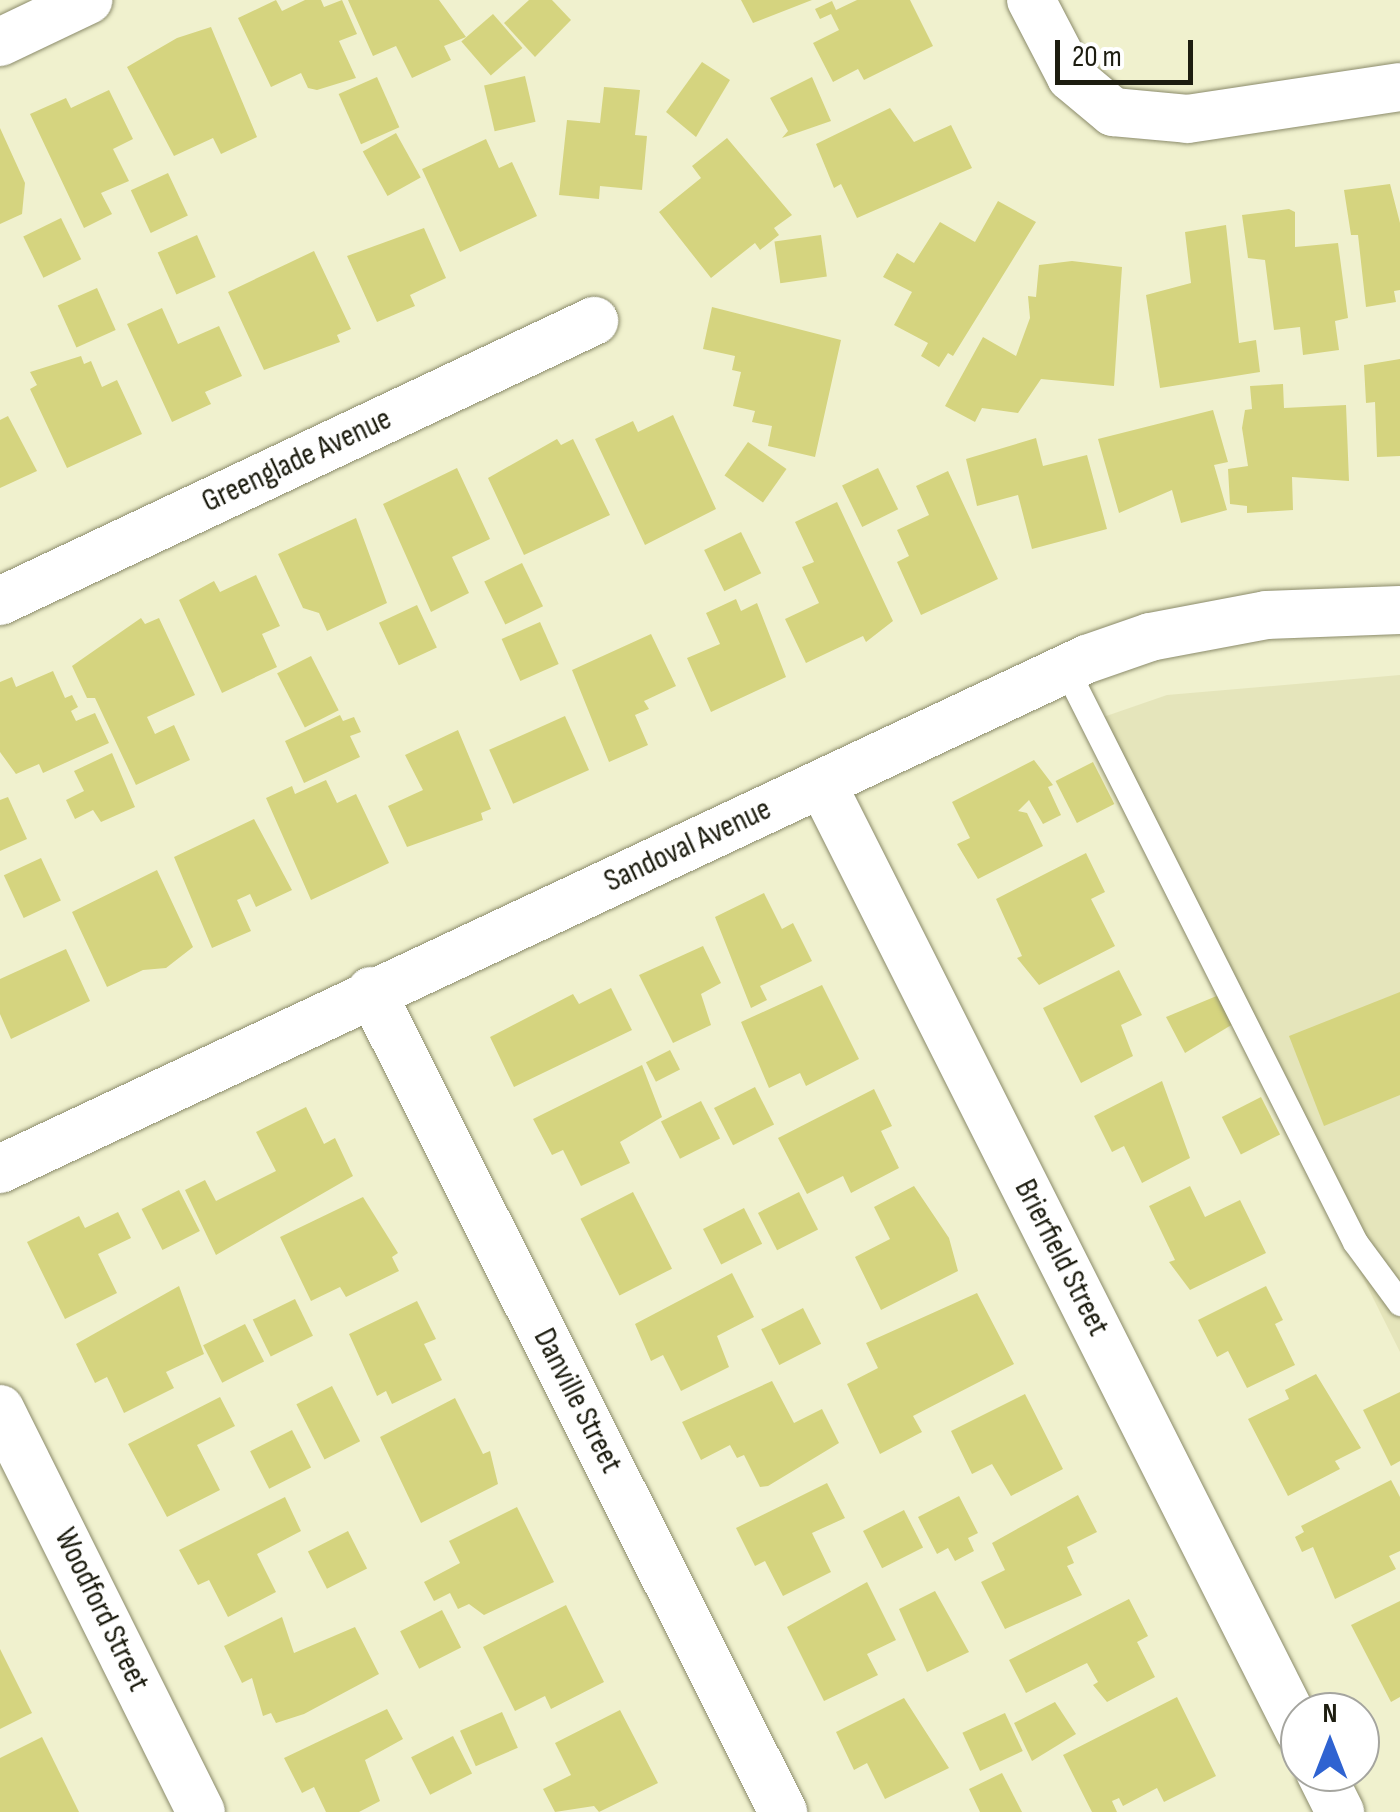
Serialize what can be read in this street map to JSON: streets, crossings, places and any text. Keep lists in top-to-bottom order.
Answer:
{
  "streets": {
    "street": [
      "Greenglade Avenue",
      "Sandoval Avenue",
      "Brierfield Street",
      "Danville Street",
      "Woodford Street"
    ]
  },
  "crossings": [
    ["Sandoval Avenue", "Brierfield Street"],
    ["Sandoval Avenue", "Danville Street"]
  ],
  "scale_bar": "20 m",
  "north": "top"
}
